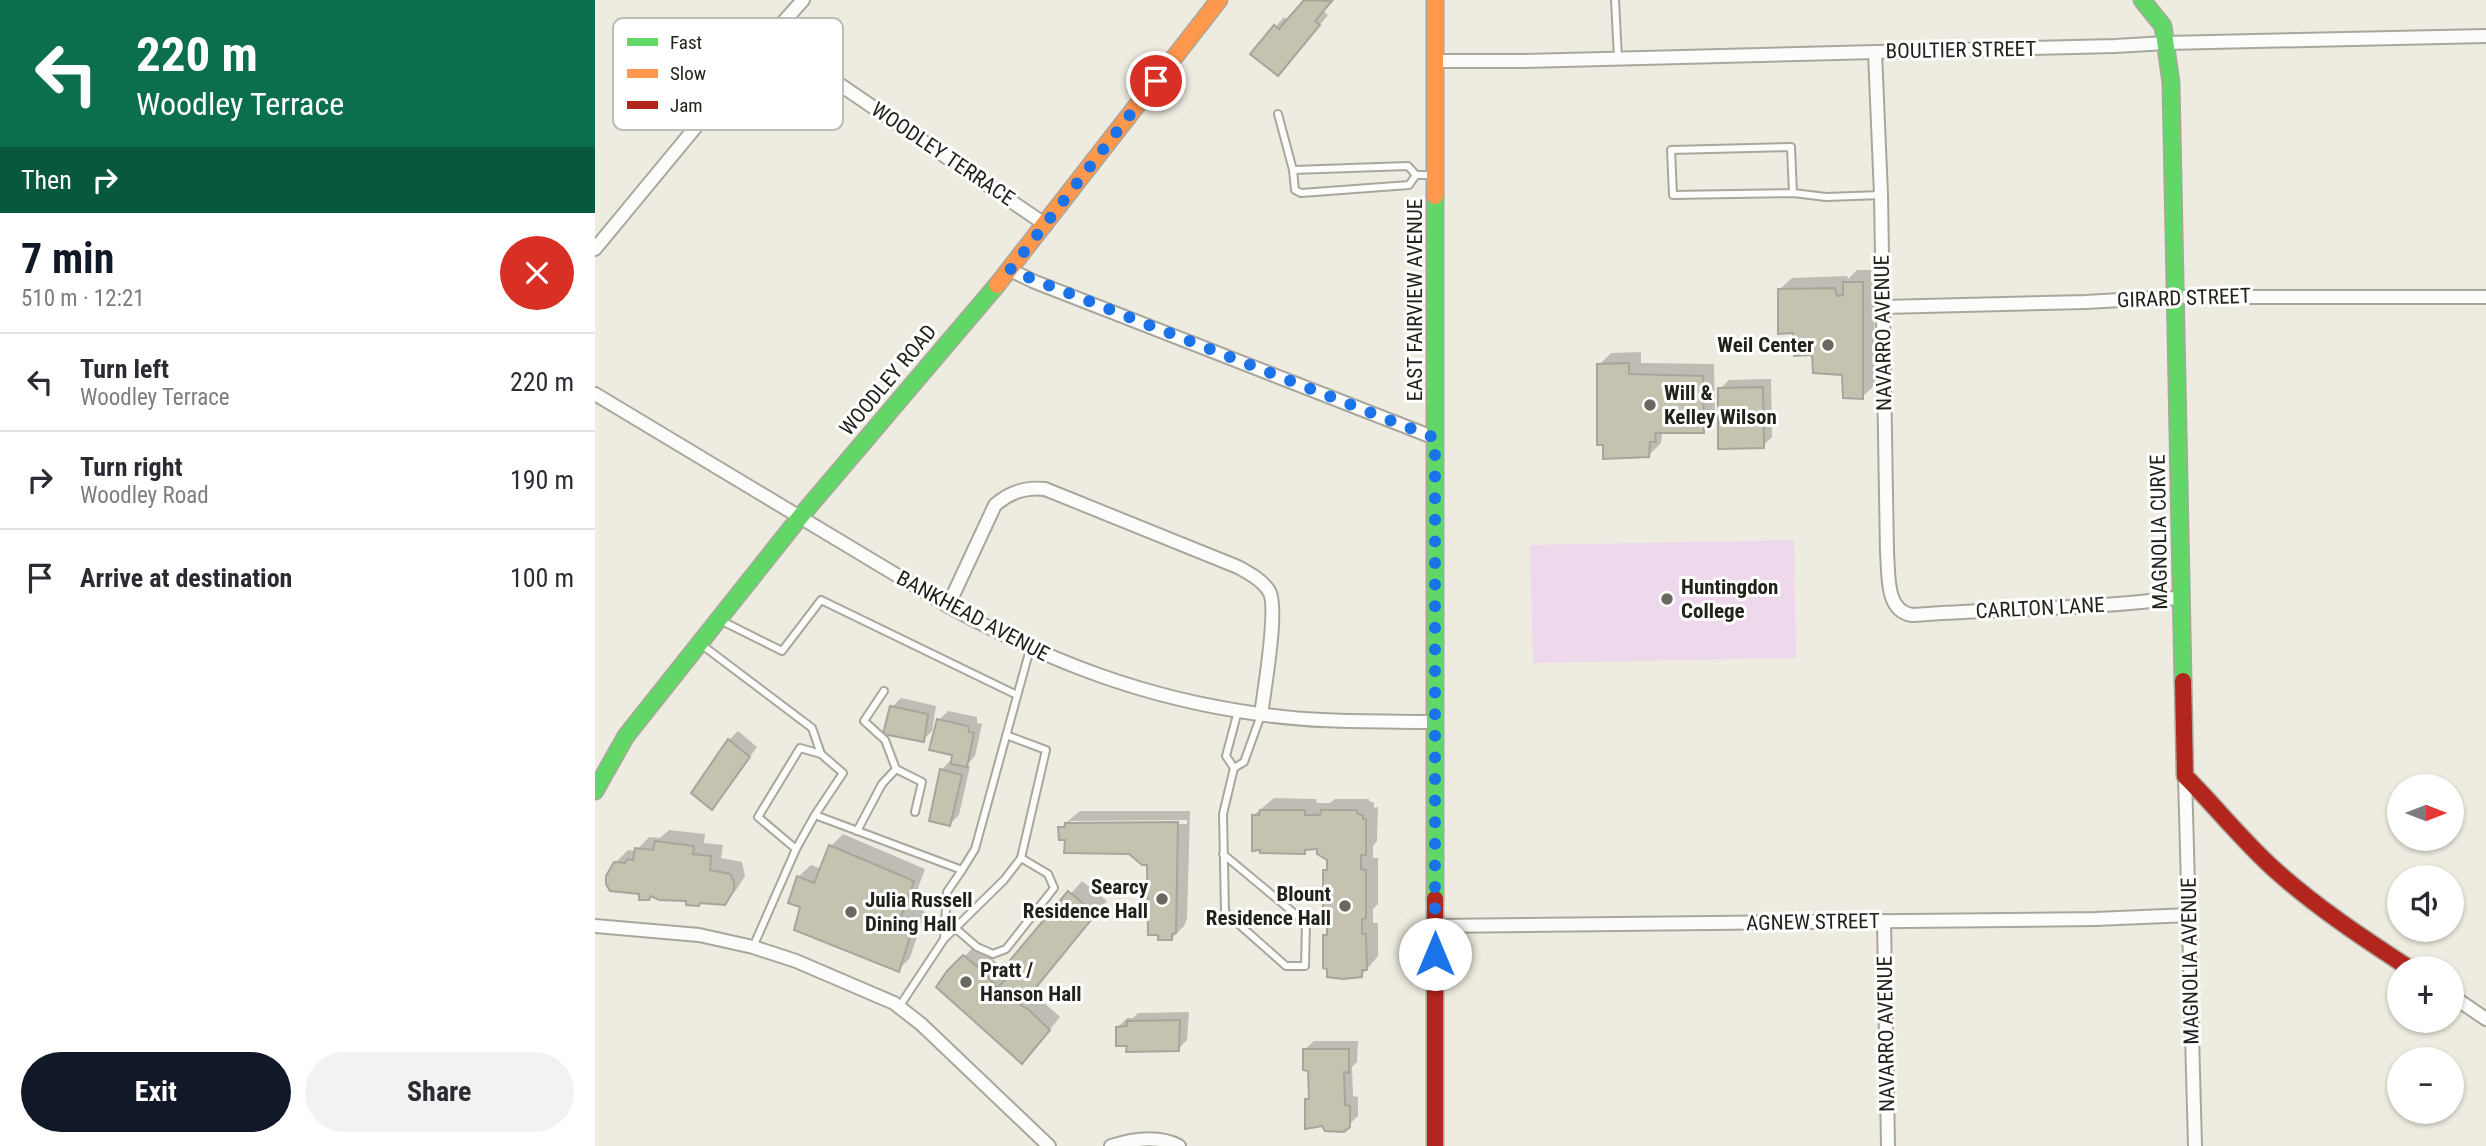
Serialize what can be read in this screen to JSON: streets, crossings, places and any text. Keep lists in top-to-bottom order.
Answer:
{
  "streets": {
    "street": [
      "BOULTIER STREET",
      "WOODLEY TERRACE",
      "GIRARD STREET",
      "EAST FAIRVIEW AVENUE",
      "NAVARRO AVENUE",
      "WOODLEY ROAD",
      "MAGNOLIA CURVE",
      "CARLTON LANE",
      "BANKHEAD AVENUE",
      "AGNEW STREET",
      "MAGNOLIA AVENUE"
    ]
  },
  "crossings": [
    ["BOULTIER STREET", "EAST FAIRVIEW AVENUE"],
    ["BOULTIER STREET", "NAVARRO AVENUE"],
    ["BOULTIER STREET", "MAGNOLIA CURVE"],
    ["WOODLEY TERRACE", "WOODLEY ROAD"],
    ["GIRARD STREET", "NAVARRO AVENUE"],
    ["GIRARD STREET", "MAGNOLIA CURVE"],
    ["EAST FAIRVIEW AVENUE", "BANKHEAD AVENUE"],
    ["EAST FAIRVIEW AVENUE", "AGNEW STREET"],
    ["NAVARRO AVENUE", "CARLTON LANE"],
    ["NAVARRO AVENUE", "AGNEW STREET"],
    ["WOODLEY ROAD", "BANKHEAD AVENUE"],
    ["MAGNOLIA CURVE", "CARLTON LANE"],
    ["MAGNOLIA CURVE", "MAGNOLIA AVENUE"],
    ["AGNEW STREET", "MAGNOLIA AVENUE"]
  ],
  "places": [
    "Weil Center",
    "Will & Kelley Wilson",
    "Huntingdon College",
    "Searcy Residence Hall",
    "Blount Residence Hall",
    "Julia Russell Dining Hall",
    "Pratt / Hanson Hall"
  ],
  "legend": ["Fast", "Slow", "Jam"],
  "north": "right",
  "page": {
    "turn": ["220 m", "Woodley Terrace"],
    "then": "Then",
    "heading": ["7 min", "510 m · 12:21"],
    "list": [
      {
        "name": "Turn left",
        "note": "Woodley Terrace",
        "value": "220 m"
      },
      {
        "name": "Turn right",
        "note": "Woodley Road",
        "value": "190 m"
      },
      {
        "name": "Arrive at destination",
        "value": "100 m"
      }
    ],
    "map_buttons": ["+", "−"],
    "buttons": ["Exit", "Share"]
  }
}
